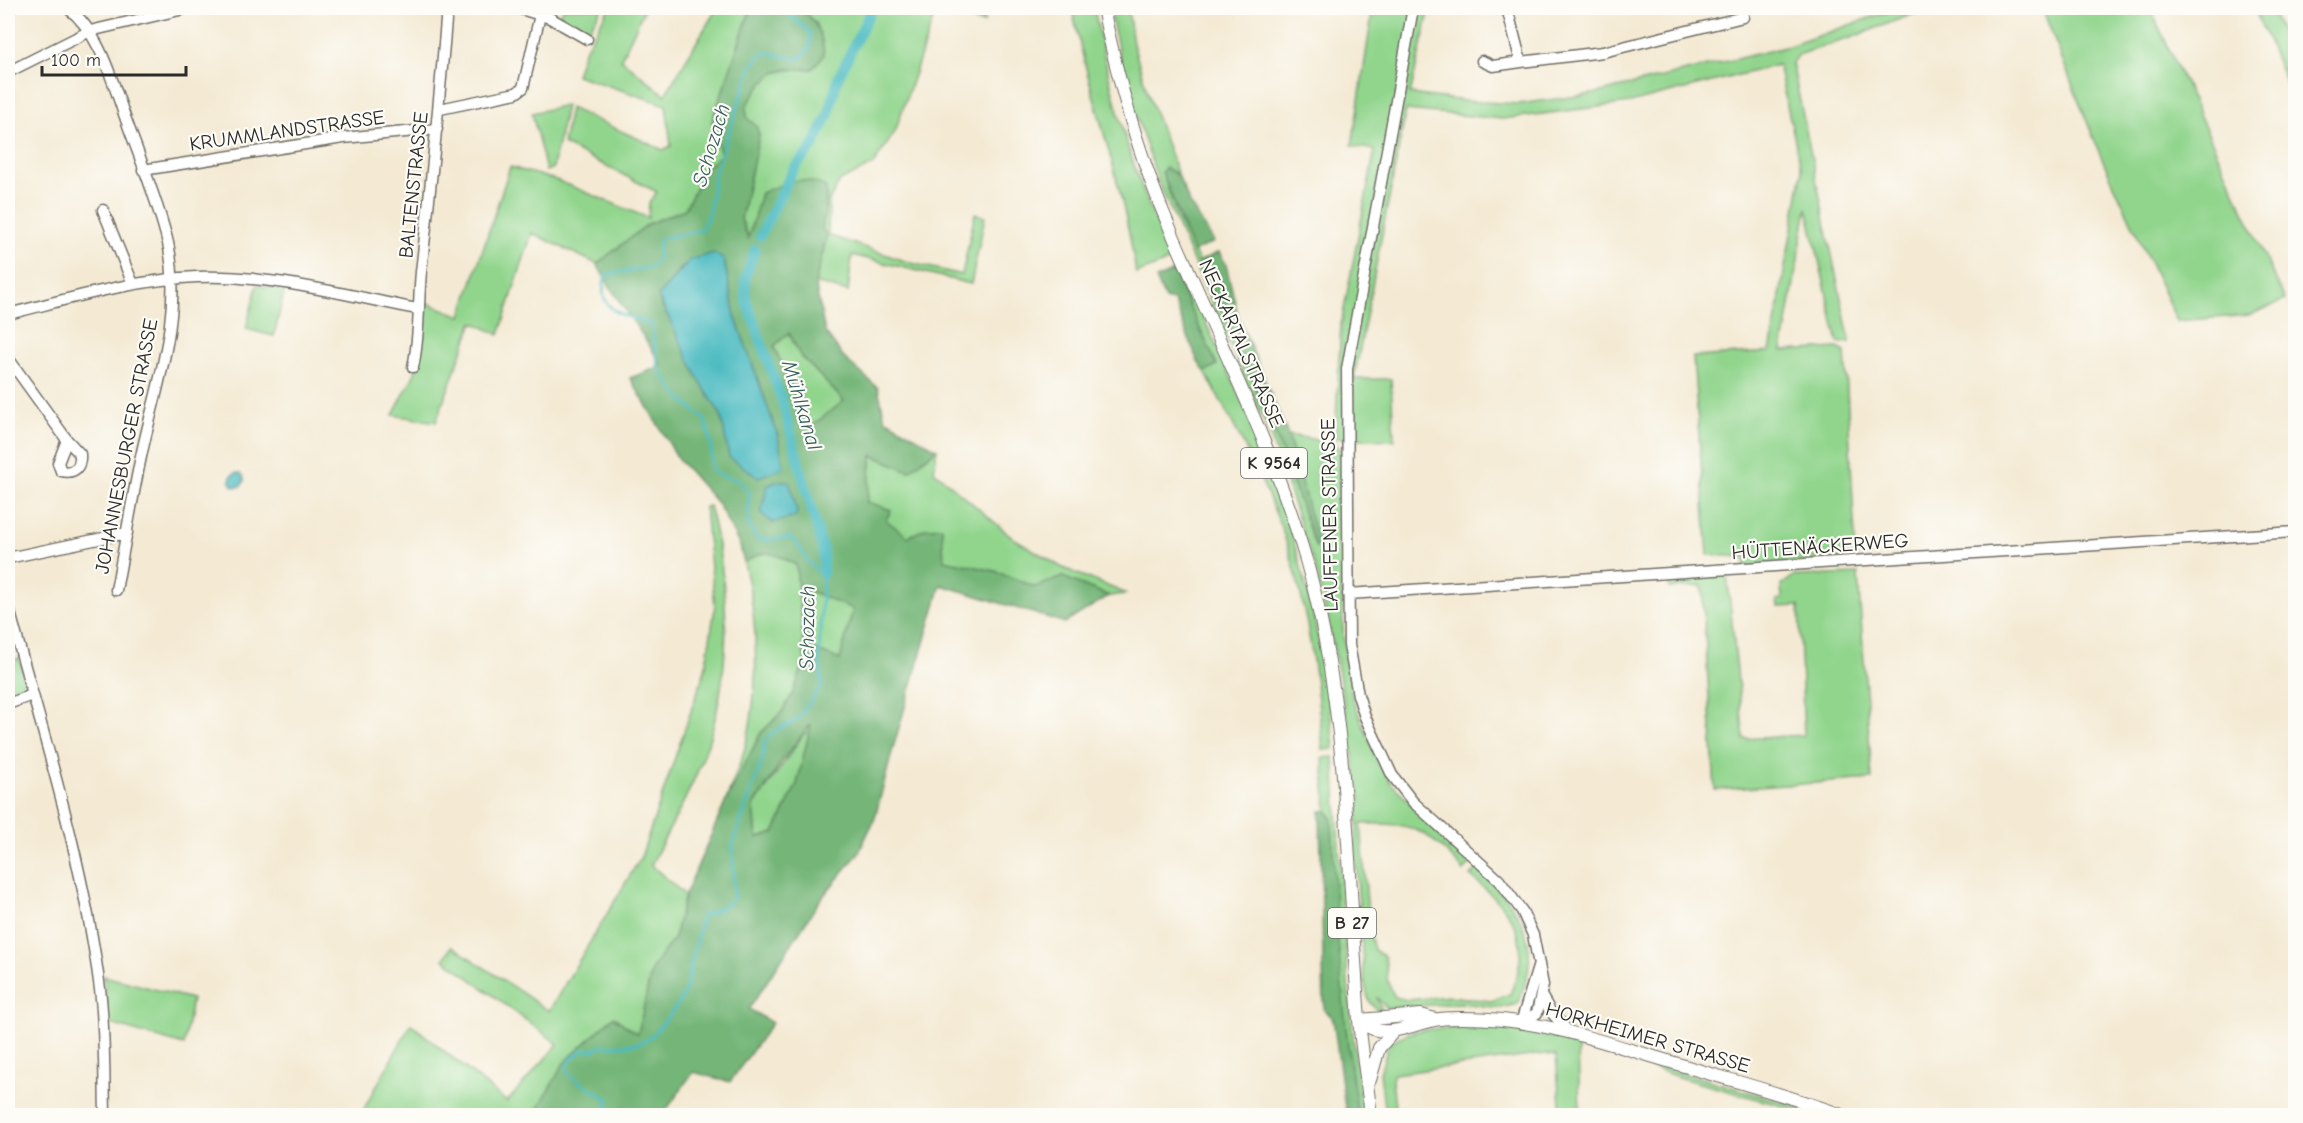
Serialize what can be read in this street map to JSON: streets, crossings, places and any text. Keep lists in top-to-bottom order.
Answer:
{
  "streets": {
    "main road": [
      "NECKARTALSTRASSE",
      "K 9564",
      "B 27",
      "HORKHEIMER STRASSE"
    ],
    "street": [
      "KRUMMLANDSTRASSE",
      "BALTENSTRASSE",
      "JOHANNESBURGER STRASSE",
      "LAUFFENER STRASSE",
      "HÜTTENÄCKERWEG"
    ]
  },
  "crossings": [
    ["KRUMMLANDSTRASSE", "BALTENSTRASSE"],
    ["KRUMMLANDSTRASSE", "JOHANNESBURGER STRASSE"],
    ["NECKARTALSTRASSE", "B 27"],
    ["NECKARTALSTRASSE", "HORKHEIMER STRASSE"],
    ["LAUFFENER STRASSE", "HÜTTENÄCKERWEG"],
    ["B 27", "HORKHEIMER STRASSE"]
  ],
  "water": ["Schozach", "Mühlkanal"],
  "scale_bar": "100 m"
}
